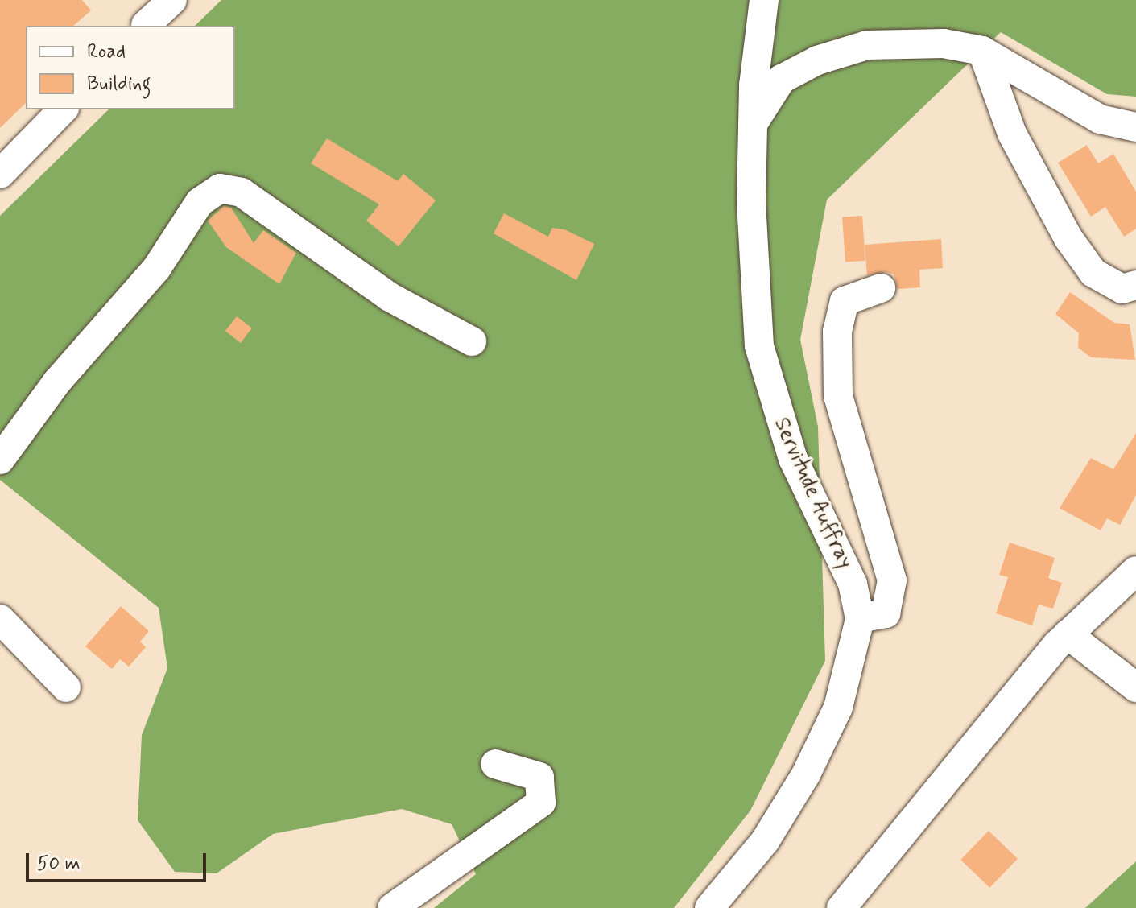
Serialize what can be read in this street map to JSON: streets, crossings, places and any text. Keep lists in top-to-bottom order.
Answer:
{
  "streets": {
    "street": ["Servitude Auffray"]
  },
  "legend": ["Road", "Building"],
  "scale_bar": "50 m"
}
